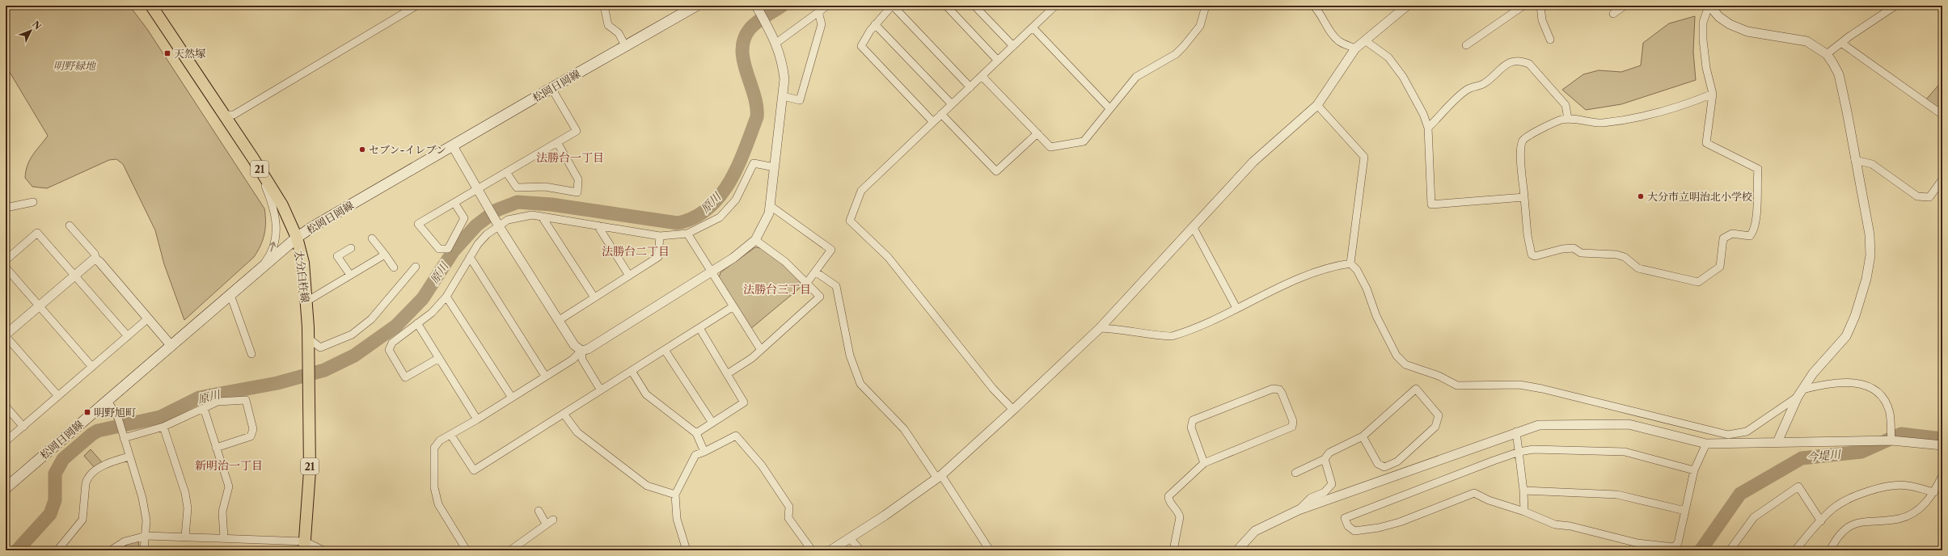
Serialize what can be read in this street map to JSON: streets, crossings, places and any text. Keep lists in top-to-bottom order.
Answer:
{
  "streets": {
    "main road": ["松岡日岡線", "21", "大分臼杵線"]
  },
  "crossings": [
    ["松岡日岡線", "大分臼杵線"]
  ],
  "districts": [
    "法勝台一丁目",
    "法勝台二丁目",
    "法勝台三丁目",
    "新明治一丁目"
  ],
  "water": ["原川", "今堤川"],
  "parks": ["明野緑地"],
  "places": {
    "transit": ["天然塚", "明野旭町"],
    "other": ["セブン-イレブン", "大分市立明治北小学校"]
  },
  "north": "top right"
}
